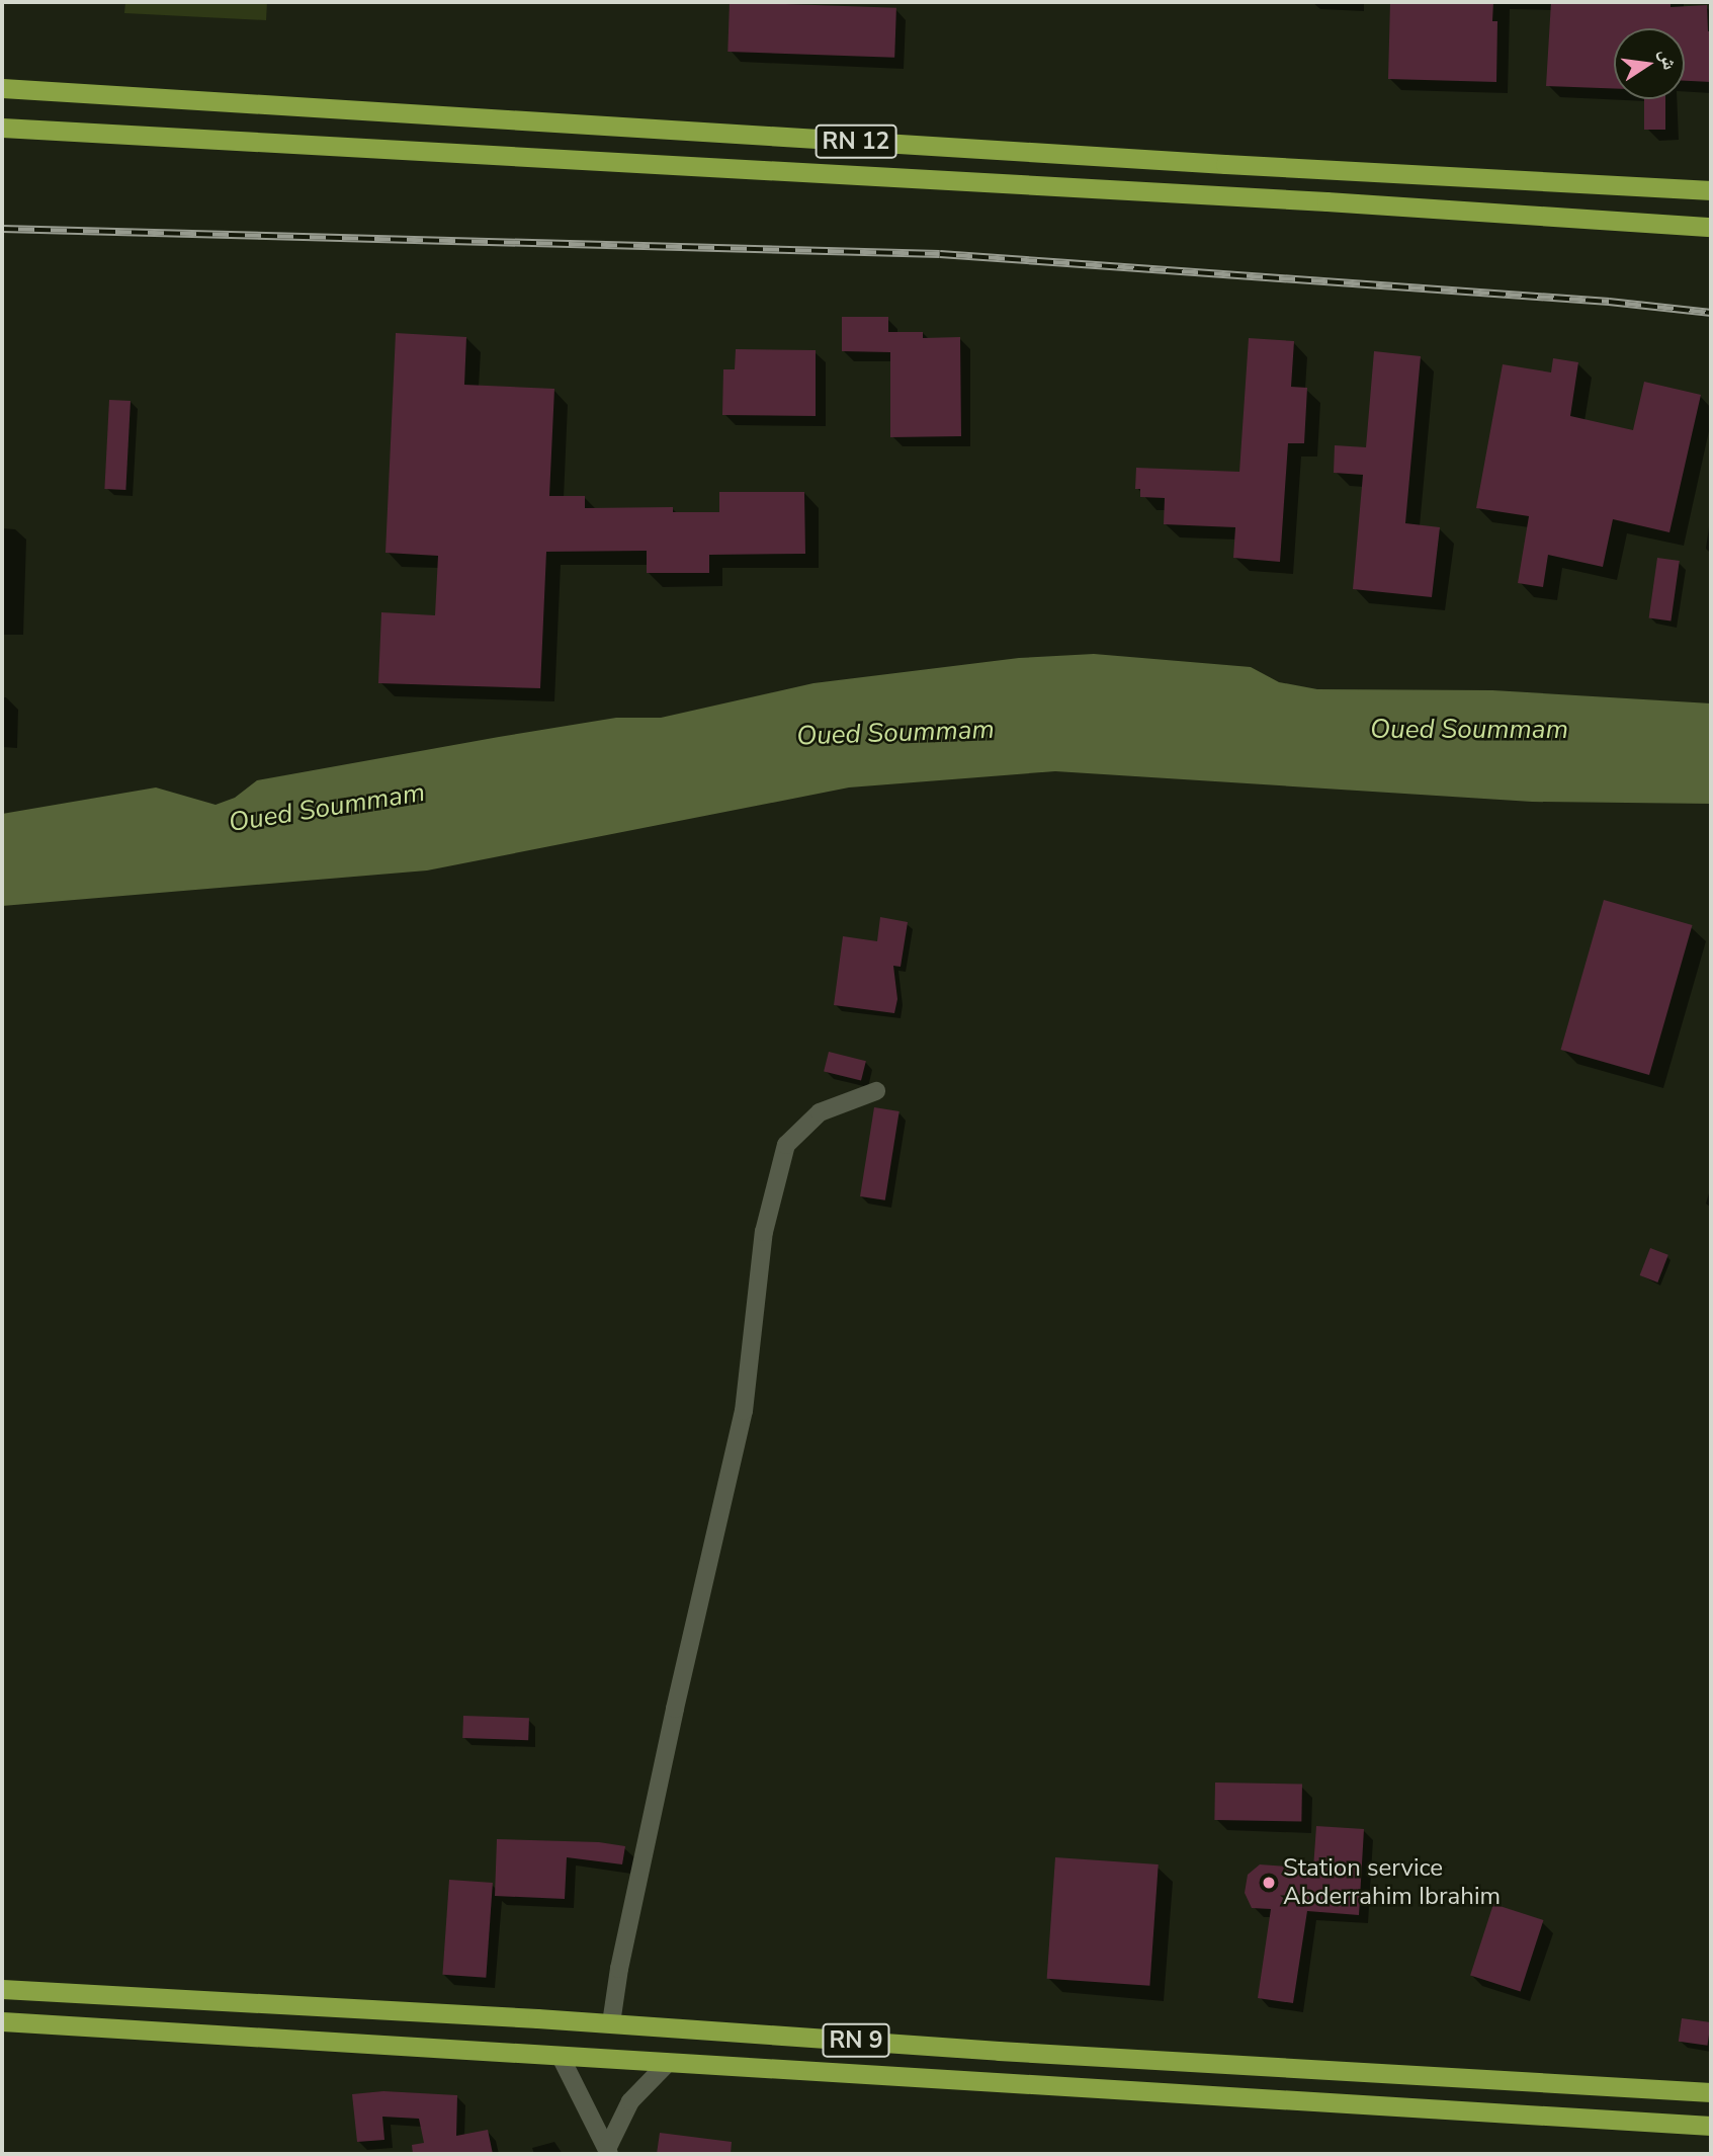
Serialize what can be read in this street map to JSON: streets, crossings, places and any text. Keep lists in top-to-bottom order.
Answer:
{
  "streets": {
    "highway": ["RN 12", "RN 9"]
  },
  "water": ["Oued Soummam"],
  "places": ["Station service Abderrahim Ibrahim"],
  "north": "right"
}
